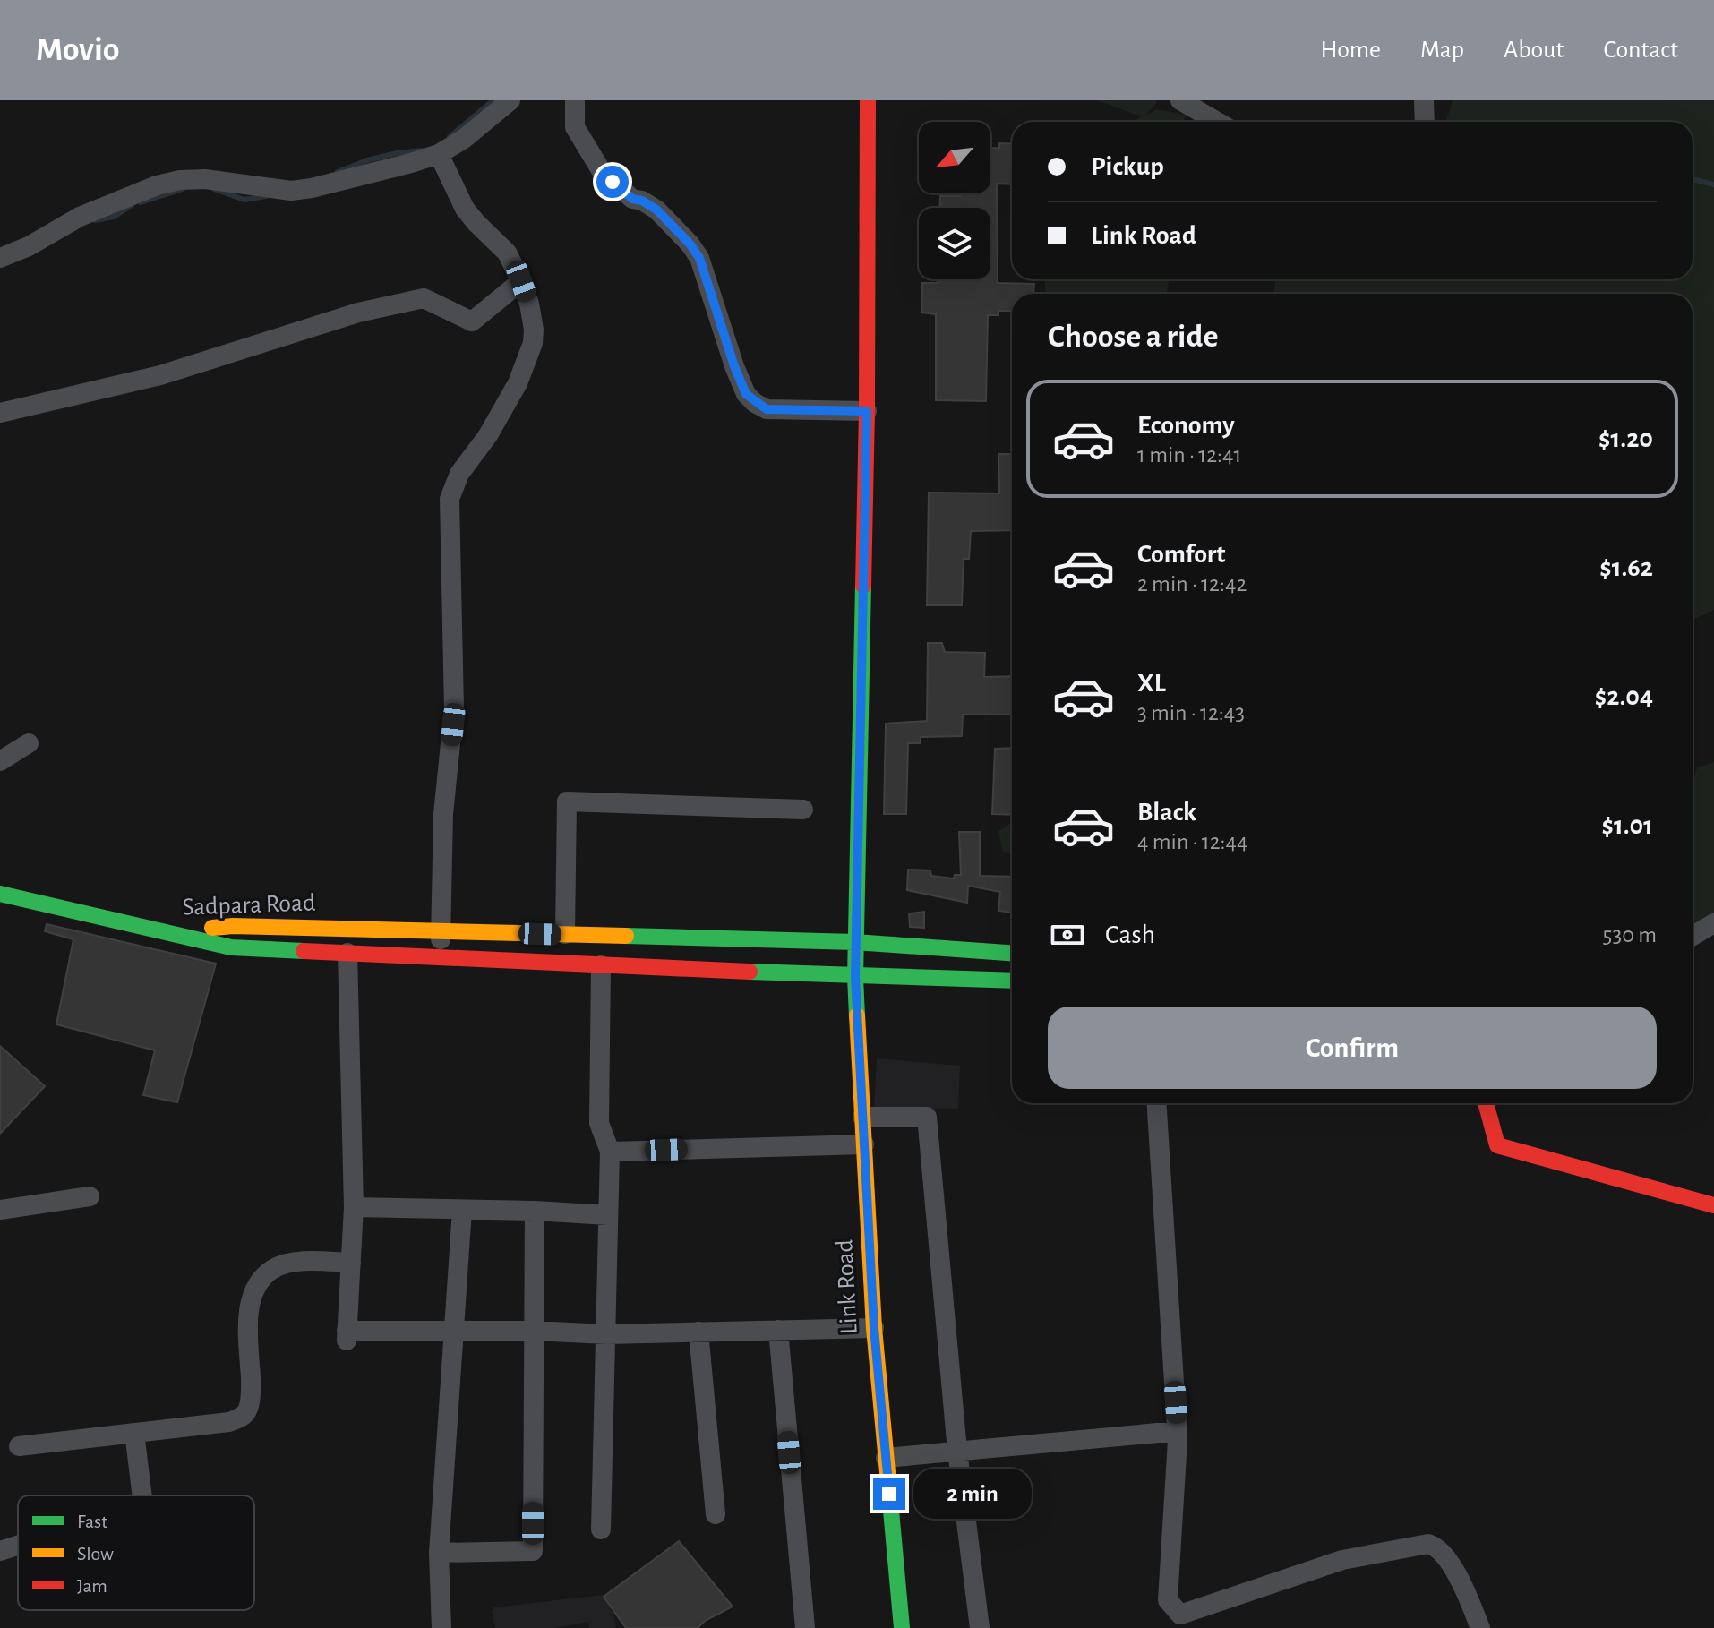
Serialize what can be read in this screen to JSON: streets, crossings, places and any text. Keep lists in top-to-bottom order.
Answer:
{
  "streets": {
    "main road": ["Sadpara Road", "Link Road"]
  },
  "crossings": [
    ["Sadpara Road", "Link Road"]
  ],
  "legend": ["Fast", "Slow", "Jam"],
  "north": "bottom left",
  "page": {
    "header": "Movio",
    "nav": [
      "Home",
      "Map",
      "About",
      "Contact"
    ],
    "banner": ["Pickup", "Link Road"],
    "heading": "Choose a ride",
    "list": [
      {
        "name": "Economy",
        "note": "1 min · 12:41",
        "value": "$1.20"
      },
      {
        "name": "Comfort",
        "note": "2 min · 12:42",
        "value": "$1.62"
      },
      {
        "name": "XL",
        "note": "3 min · 12:43",
        "value": "$2.04"
      },
      {
        "name": "Black",
        "note": "4 min · 12:44",
        "value": "$1.01"
      }
    ],
    "pay": ["Cash", "530 m"],
    "buttons": "Confirm",
    "bubble": "2 min"
  }
}
